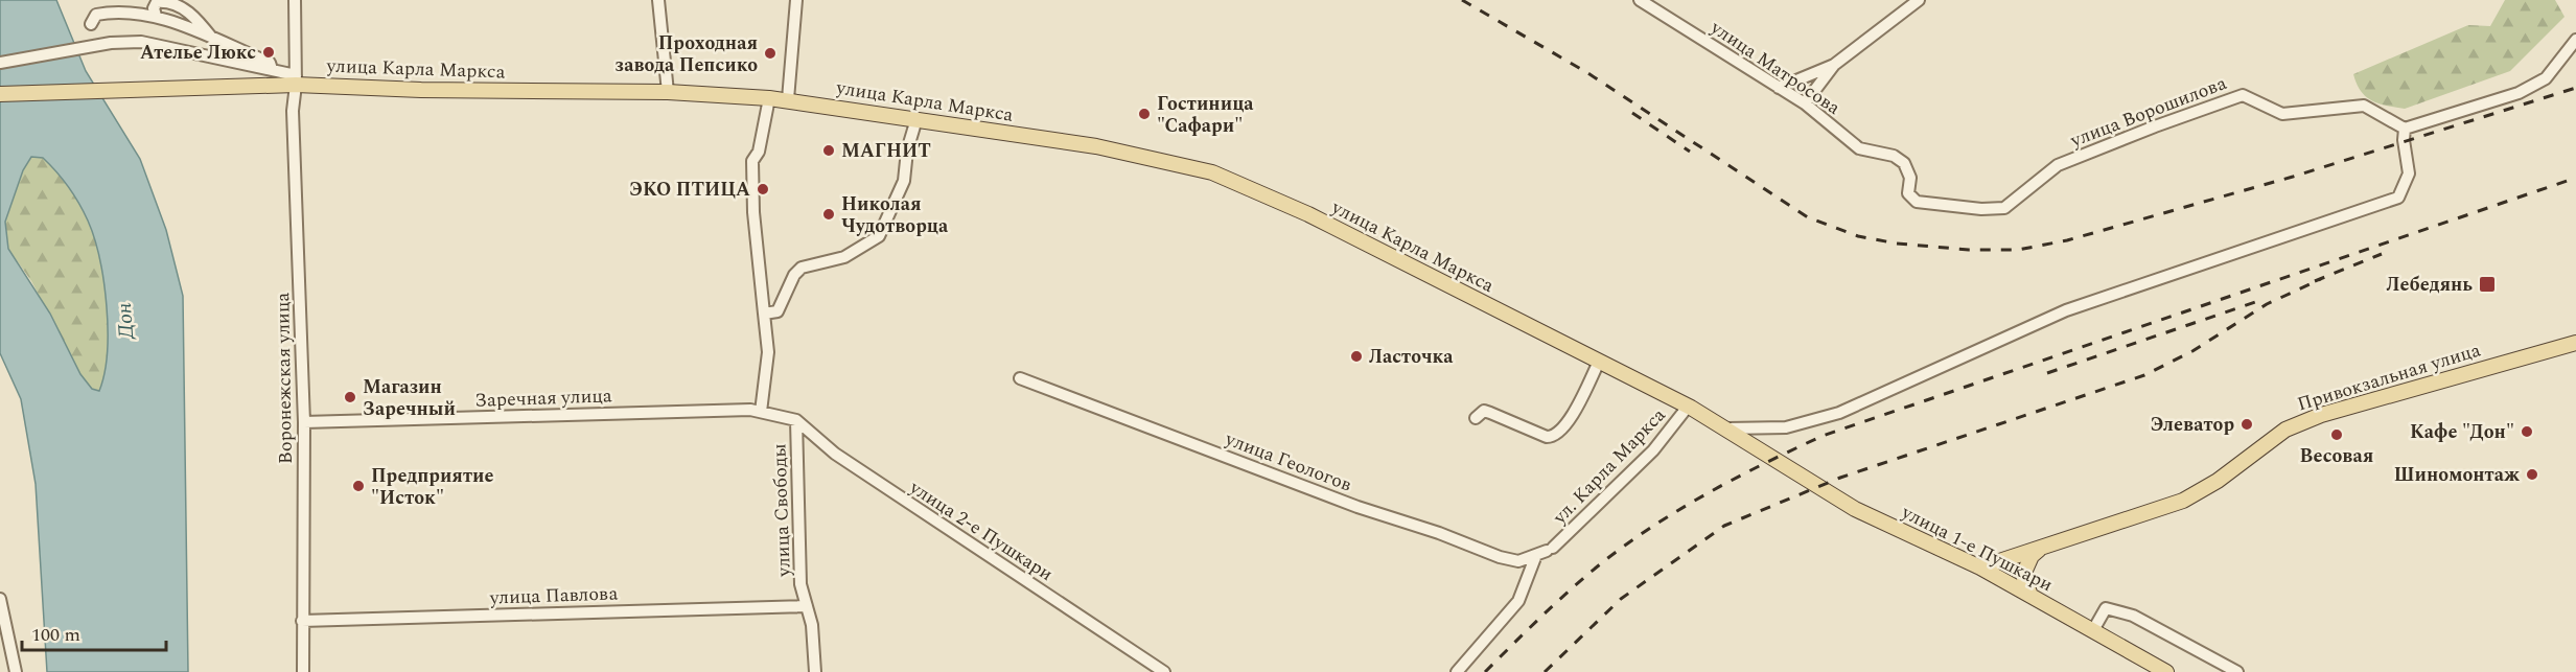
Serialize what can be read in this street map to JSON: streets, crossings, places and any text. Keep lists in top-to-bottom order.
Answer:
{
  "streets": {
    "main road": ["улица Карла Маркса", "Привокзальная улица", "улица 1-е Пушкари"],
    "street": [
      "улица Матросова",
      "улица Ворошилова",
      "Воронежская улица",
      "Заречная улица",
      "улица Геологов",
      "ул. Карла Маркса",
      "улица Свободы",
      "улица 2-е Пушкари",
      "улица Павлова"
    ]
  },
  "crossings": [
    ["улица Матросова", "улица Ворошилова"],
    ["улица Карла Маркса", "Воронежская улица"],
    ["улица Карла Маркса", "ул. Карла Маркса"],
    ["улица Карла Маркса", "улица 1-е Пушкари"],
    ["Привокзальная улица", "улица 1-е Пушкари"],
    ["Воронежская улица", "Заречная улица"],
    ["Воронежская улица", "улица Павлова"],
    ["Заречная улица", "улица Свободы"],
    ["Заречная улица", "улица 2-е Пушкари"],
    ["улица Геологов", "ул. Карла Маркса"],
    ["улица Свободы", "улица 2-е Пушкари"],
    ["улица Свободы", "улица Павлова"]
  ],
  "water": ["Дон"],
  "places": {
    "other": [
      "Ателье Люкс",
      "Проходная завода Пепсико",
      "Гостиница \"Сафари\"",
      "МАГНИТ",
      "ЭКО ПТИЦА",
      "Николая Чудотворца",
      "Ласточка",
      "Магазин Заречный",
      "Элеватор",
      "Кафе \"Дон\"",
      "Весовая",
      "Шиномонтаж",
      "Предприятие \"Исток\""
    ],
    "transit": ["Лебедянь"]
  },
  "scale_bar": "100 m"
}
